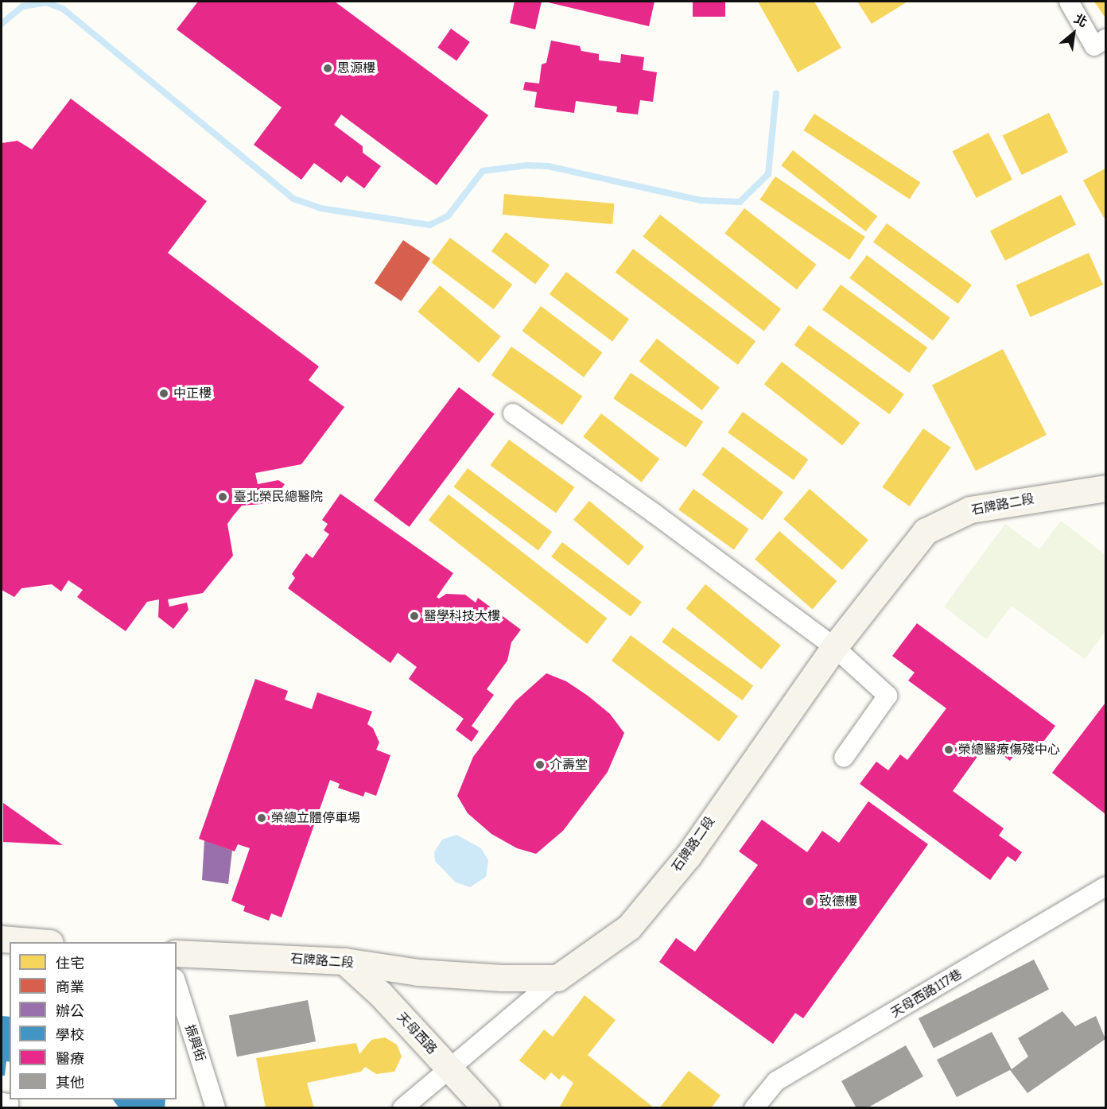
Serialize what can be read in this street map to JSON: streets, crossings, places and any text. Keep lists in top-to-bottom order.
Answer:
{
  "streets": {
    "street": [
      "石牌路二段",
      "天母西路117巷",
      "天母西路",
      "振興街"
    ]
  },
  "crossings": [
    ["石牌路二段", "天母西路"]
  ],
  "places": [
    "思源樓",
    "中正樓",
    "臺北榮民總醫院",
    "醫學科技大樓",
    "榮總醫療傷殘中心",
    "介壽堂",
    "榮總立體停車場",
    "致德樓"
  ],
  "legend": [
    "住宅",
    "商業",
    "辦公",
    "學校",
    "醫療",
    "其他"
  ],
  "north": "top right"
}
